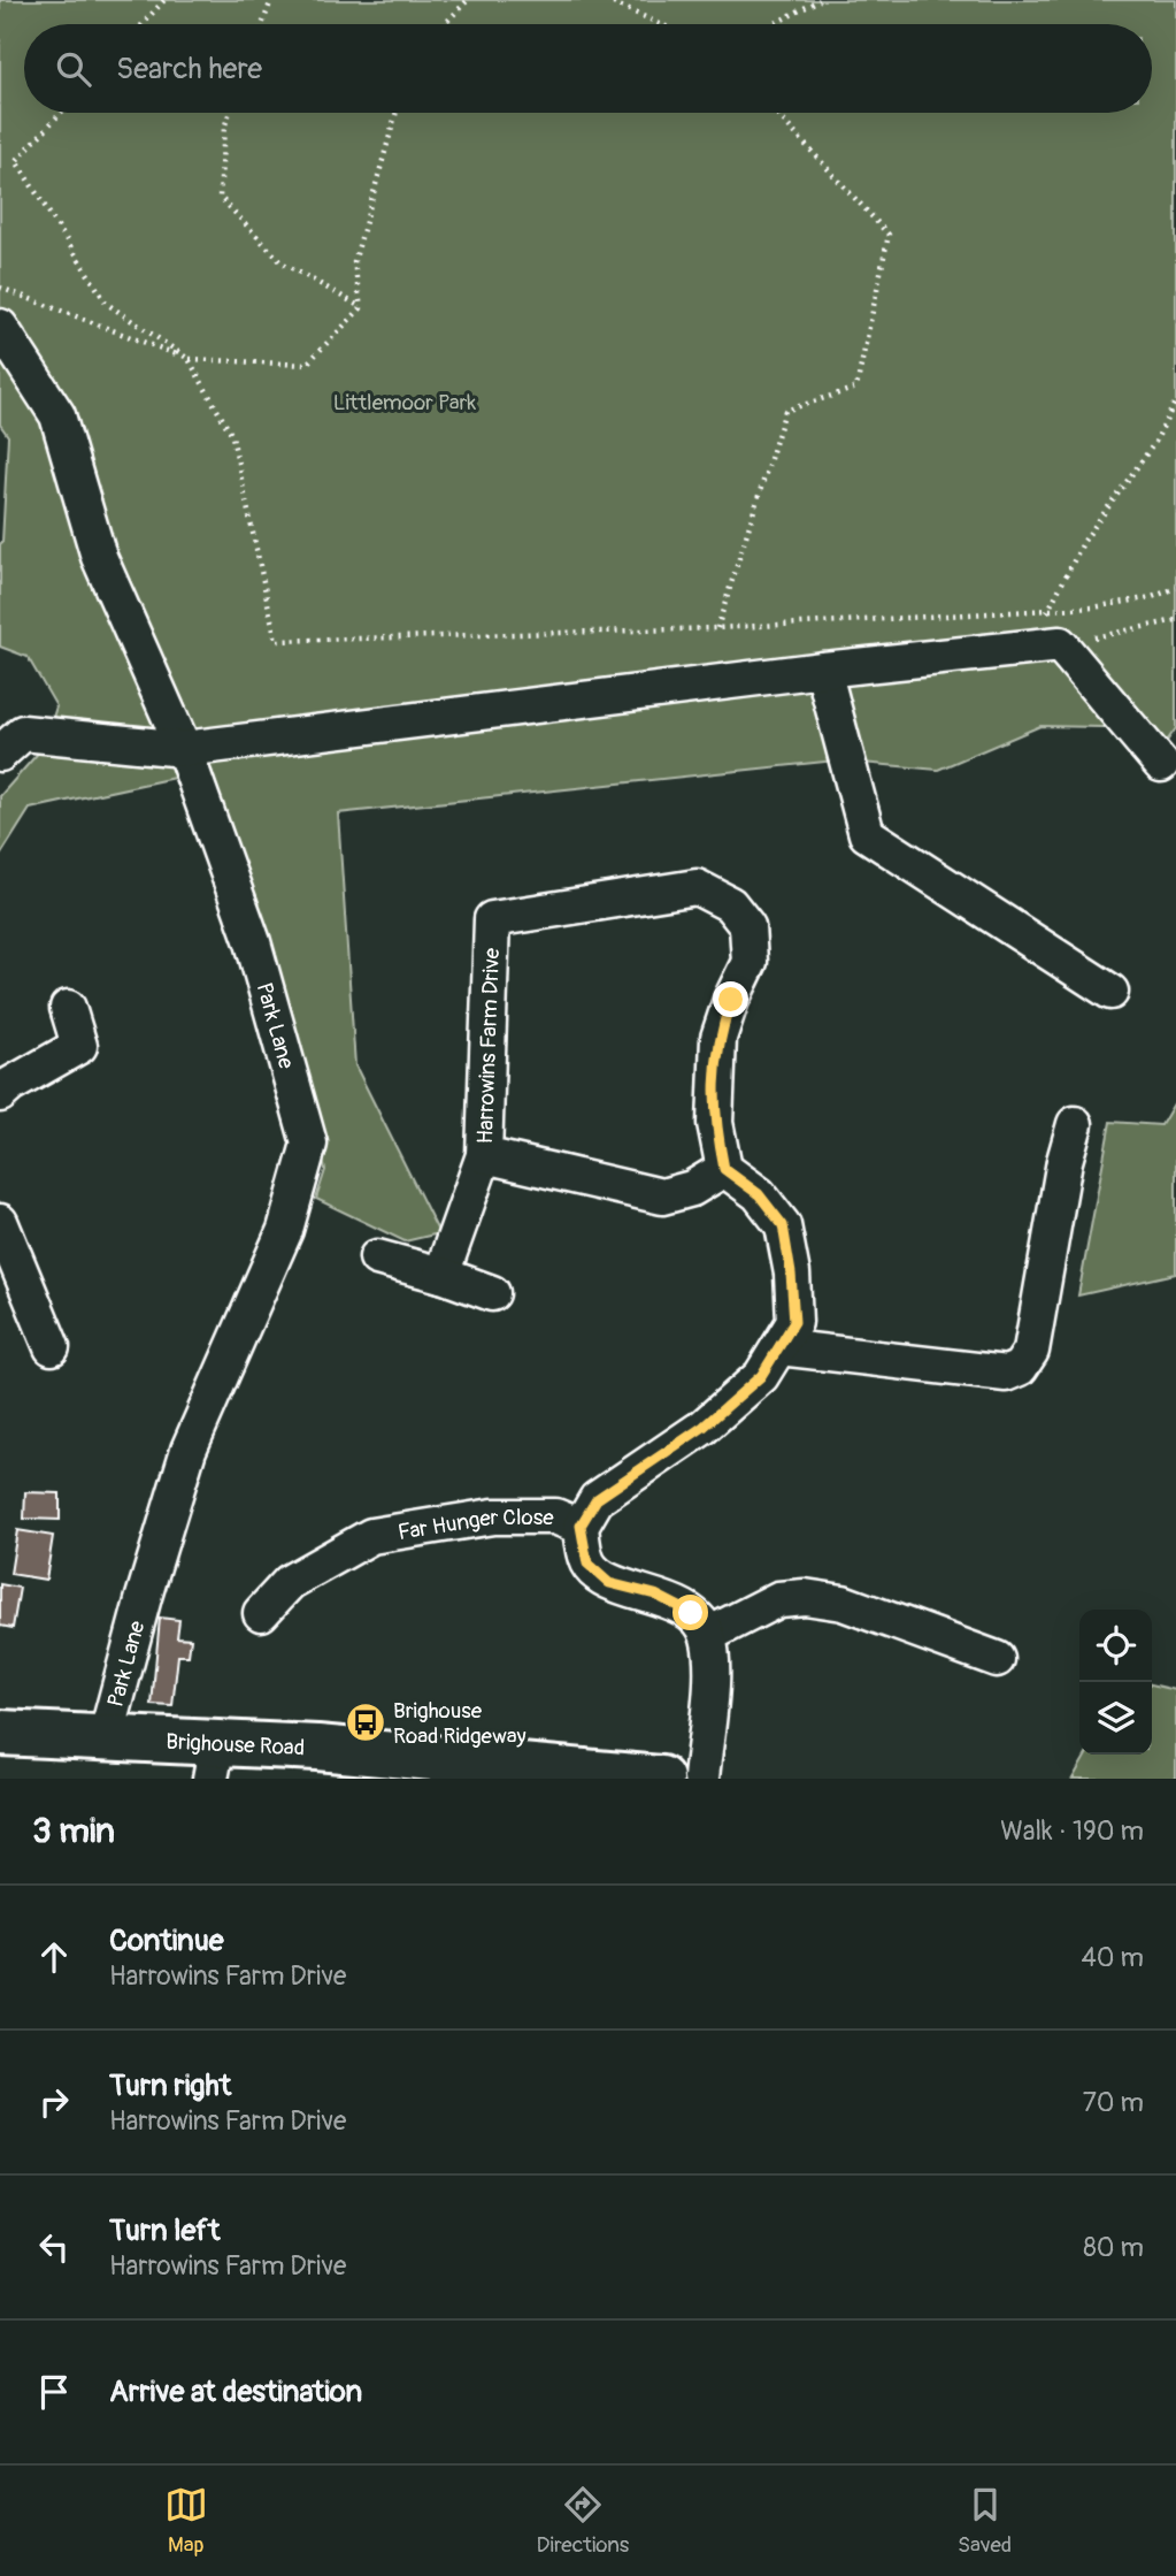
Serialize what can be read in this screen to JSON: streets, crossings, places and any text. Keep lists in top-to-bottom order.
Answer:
{
  "streets": {
    "main road": ["Brighouse Road"],
    "street": ["Park Lane", "Harrowins Farm Drive", "Far Hunger Close"]
  },
  "crossings": [
    ["Park Lane", "Brighouse Road"]
  ],
  "parks": ["Littlemoor Park"],
  "places": {
    "bus stop": ["Brighouse Road Ridgeway"]
  },
  "page": {
    "search": "Search here",
    "heading": ["3 min", "Walk · 190 m"],
    "list": [
      ["Continue", "Harrowins Farm Drive", "40 m"],
      ["Turn right", "Harrowins Farm Drive", "70 m"],
      ["Turn left", "Harrowins Farm Drive", "80 m"],
      "Arrive at destination"
    ],
    "nav": ["Map", "Directions", "Saved"]
  }
}
